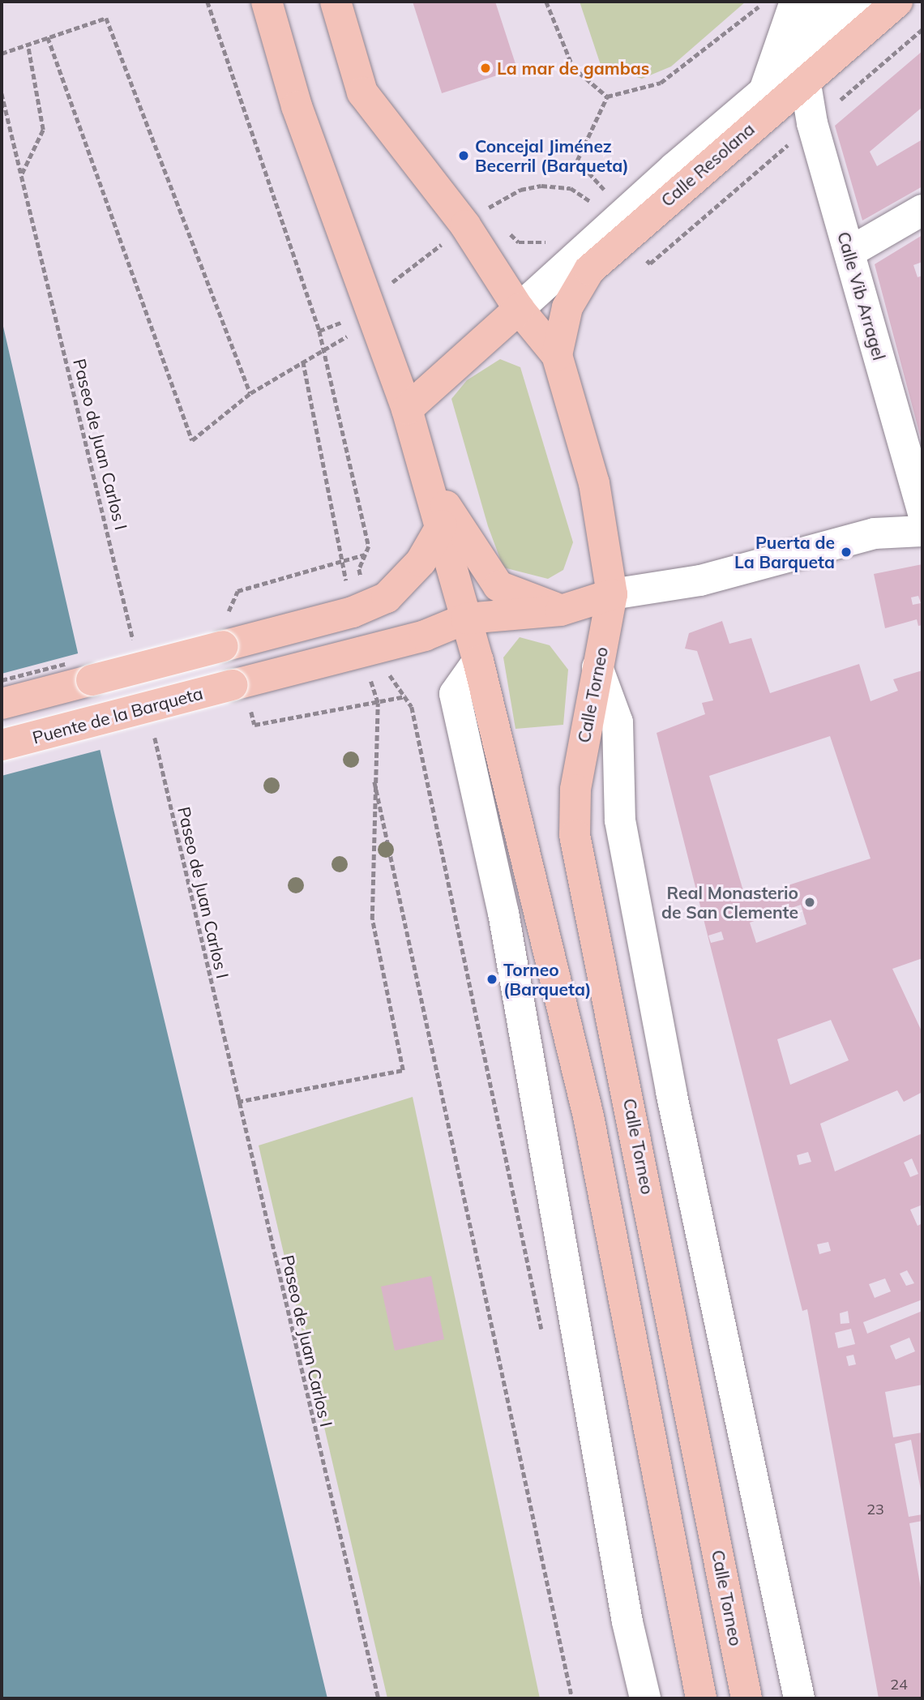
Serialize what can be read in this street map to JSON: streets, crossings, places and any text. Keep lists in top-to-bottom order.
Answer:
{
  "streets": {
    "main road": ["Calle Resolana", "Calle Torneo", "Puente de la Barqueta"],
    "street": ["Calle Vib Arragel"],
    "path": ["Paseo de Juan Carlos I"]
  },
  "crossings": [
    ["Calle Resolana", "Calle Vib Arragel"],
    ["Calle Torneo", "Puente de la Barqueta"]
  ],
  "places": [
    "La mar de gambas",
    "Concejal Jiménez Becerril (Barqueta)",
    "Puerta de La Barqueta",
    "Real Monasterio de San Clemente",
    "Torneo (Barqueta)"
  ],
  "house_numbers": ["23", "24"]
}
